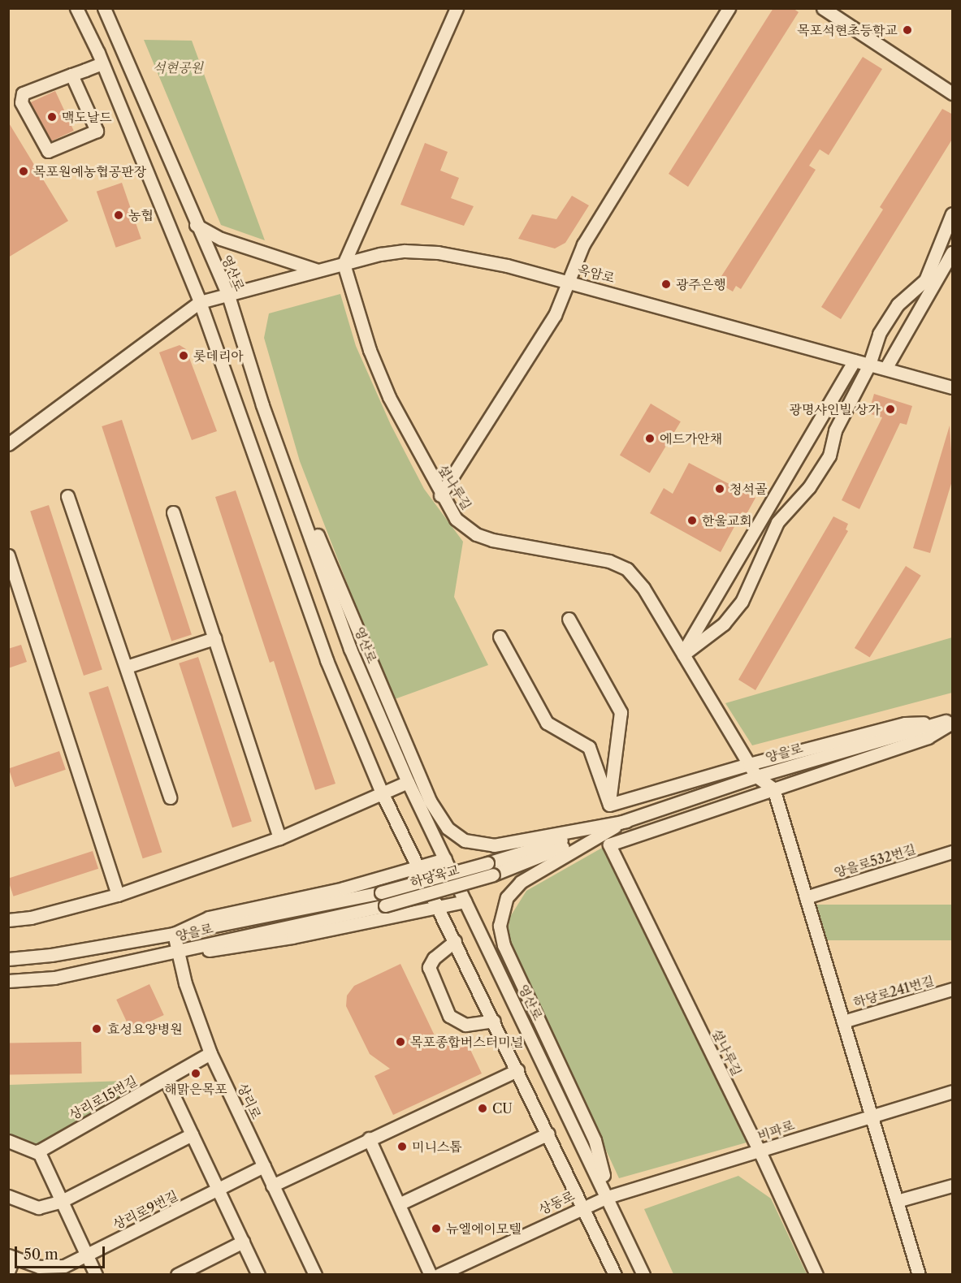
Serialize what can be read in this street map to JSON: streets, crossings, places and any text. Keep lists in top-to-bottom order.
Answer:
{
  "streets": {
    "street": [
      "영산로",
      "옥암로",
      "섶나루길",
      "양을로",
      "양을로532번길",
      "하당육교",
      "하당로241번길",
      "상리로15번길",
      "상리로",
      "비파로",
      "상동로",
      "상리로9번길"
    ]
  },
  "crossings": [
    ["영산로", "옥암로"],
    ["영산로", "비파로"],
    ["영산로", "상동로"],
    ["옥암로", "섶나루길"],
    ["섶나루길", "양을로"],
    ["섶나루길", "비파로"],
    ["양을로", "하당육교"],
    ["양을로", "상리로"],
    ["상리로15번길", "상리로"],
    ["상리로", "상리로9번길"],
    ["비파로", "상동로"]
  ],
  "parks": ["석현공원"],
  "places": [
    "목포석현초등학교",
    "맥도날드",
    "목포원예농협공판장",
    "농협",
    "광주은행",
    "롯데리아",
    "광명샤인빌 상가",
    "에드가안채",
    "청석골",
    "한울교회",
    "효성요양병원",
    "목포종합버스터미널",
    "해맑은목포",
    "CU",
    "미니스톱",
    "뉴엘에이모텔"
  ],
  "scale_bar": "50 m"
}
